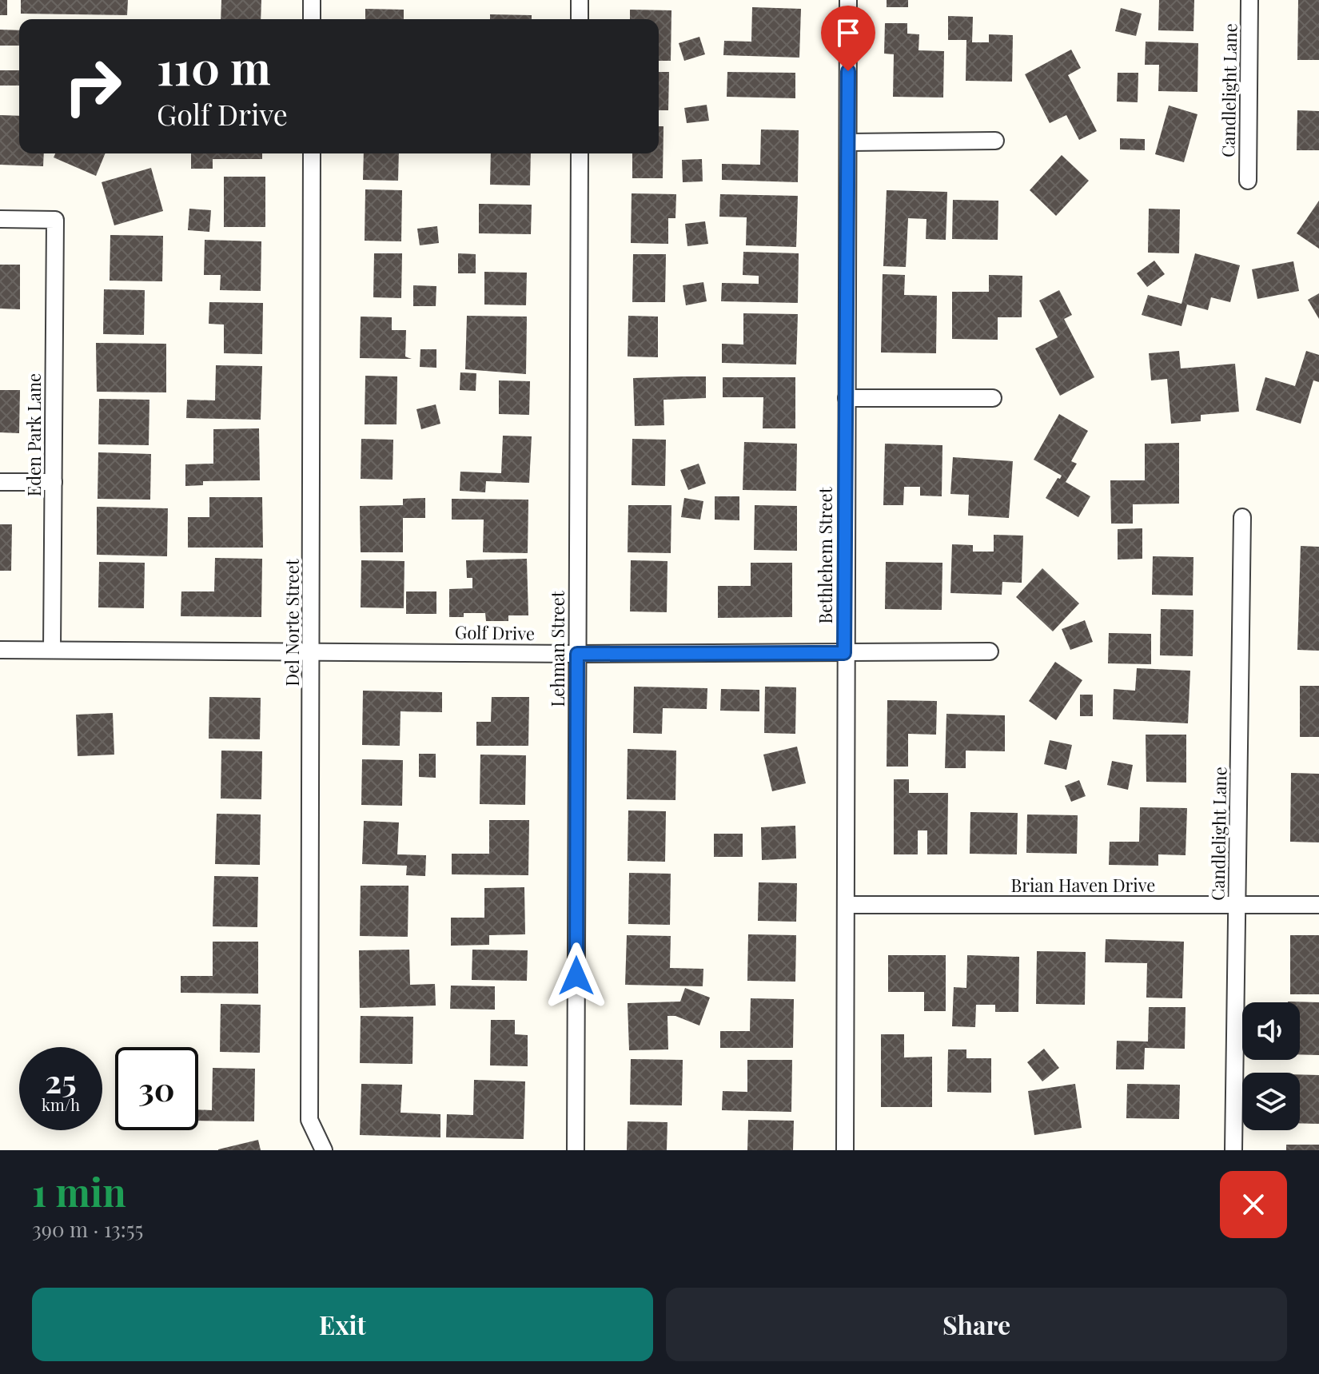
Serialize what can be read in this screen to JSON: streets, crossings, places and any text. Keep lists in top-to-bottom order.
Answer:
{
  "streets": {
    "street": [
      "Candlelight Lane",
      "Eden Park Lane",
      "Bethlehem Street",
      "Del Norte Street",
      "Golf Drive",
      "Lehman Street",
      "Brian Haven Drive"
    ]
  },
  "crossings": [
    ["Candlelight Lane", "Brian Haven Drive"],
    ["Eden Park Lane", "Golf Drive"],
    ["Bethlehem Street", "Golf Drive"],
    ["Bethlehem Street", "Brian Haven Drive"],
    ["Del Norte Street", "Golf Drive"],
    ["Golf Drive", "Lehman Street"]
  ],
  "page": {
    "turn": ["110 m", "Golf Drive"],
    "speed": "25 km/h",
    "limit": "30",
    "heading": ["1 min", "390 m · 13:55"],
    "buttons": ["Exit", "Share"]
  }
}
